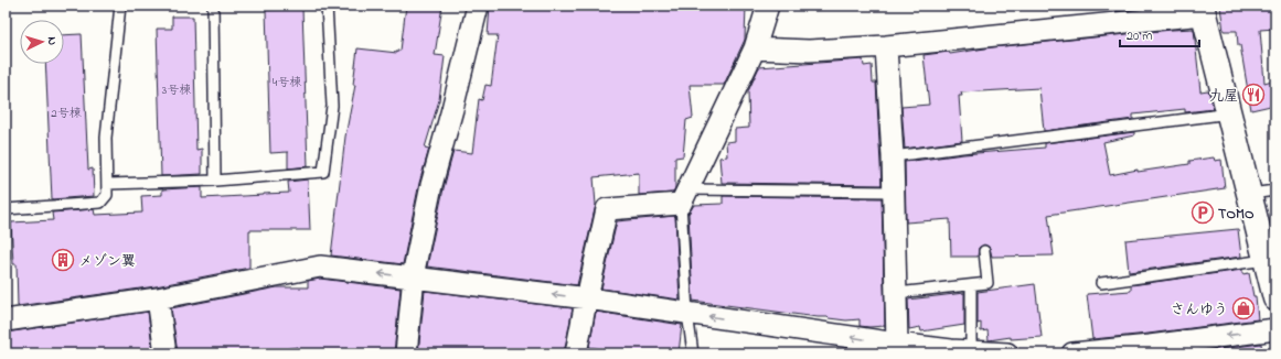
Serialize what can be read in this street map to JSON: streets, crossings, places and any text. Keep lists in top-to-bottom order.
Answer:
{
  "places": {
    "restaurant": ["九屋"],
    "parking": ["TOMO"],
    "building": ["メゾン翼"],
    "shop": ["さんゆう"]
  },
  "house_numbers": ["4号棟", "3号棟", "2号棟"],
  "scale_bar": "20 m",
  "north": "right"
}
